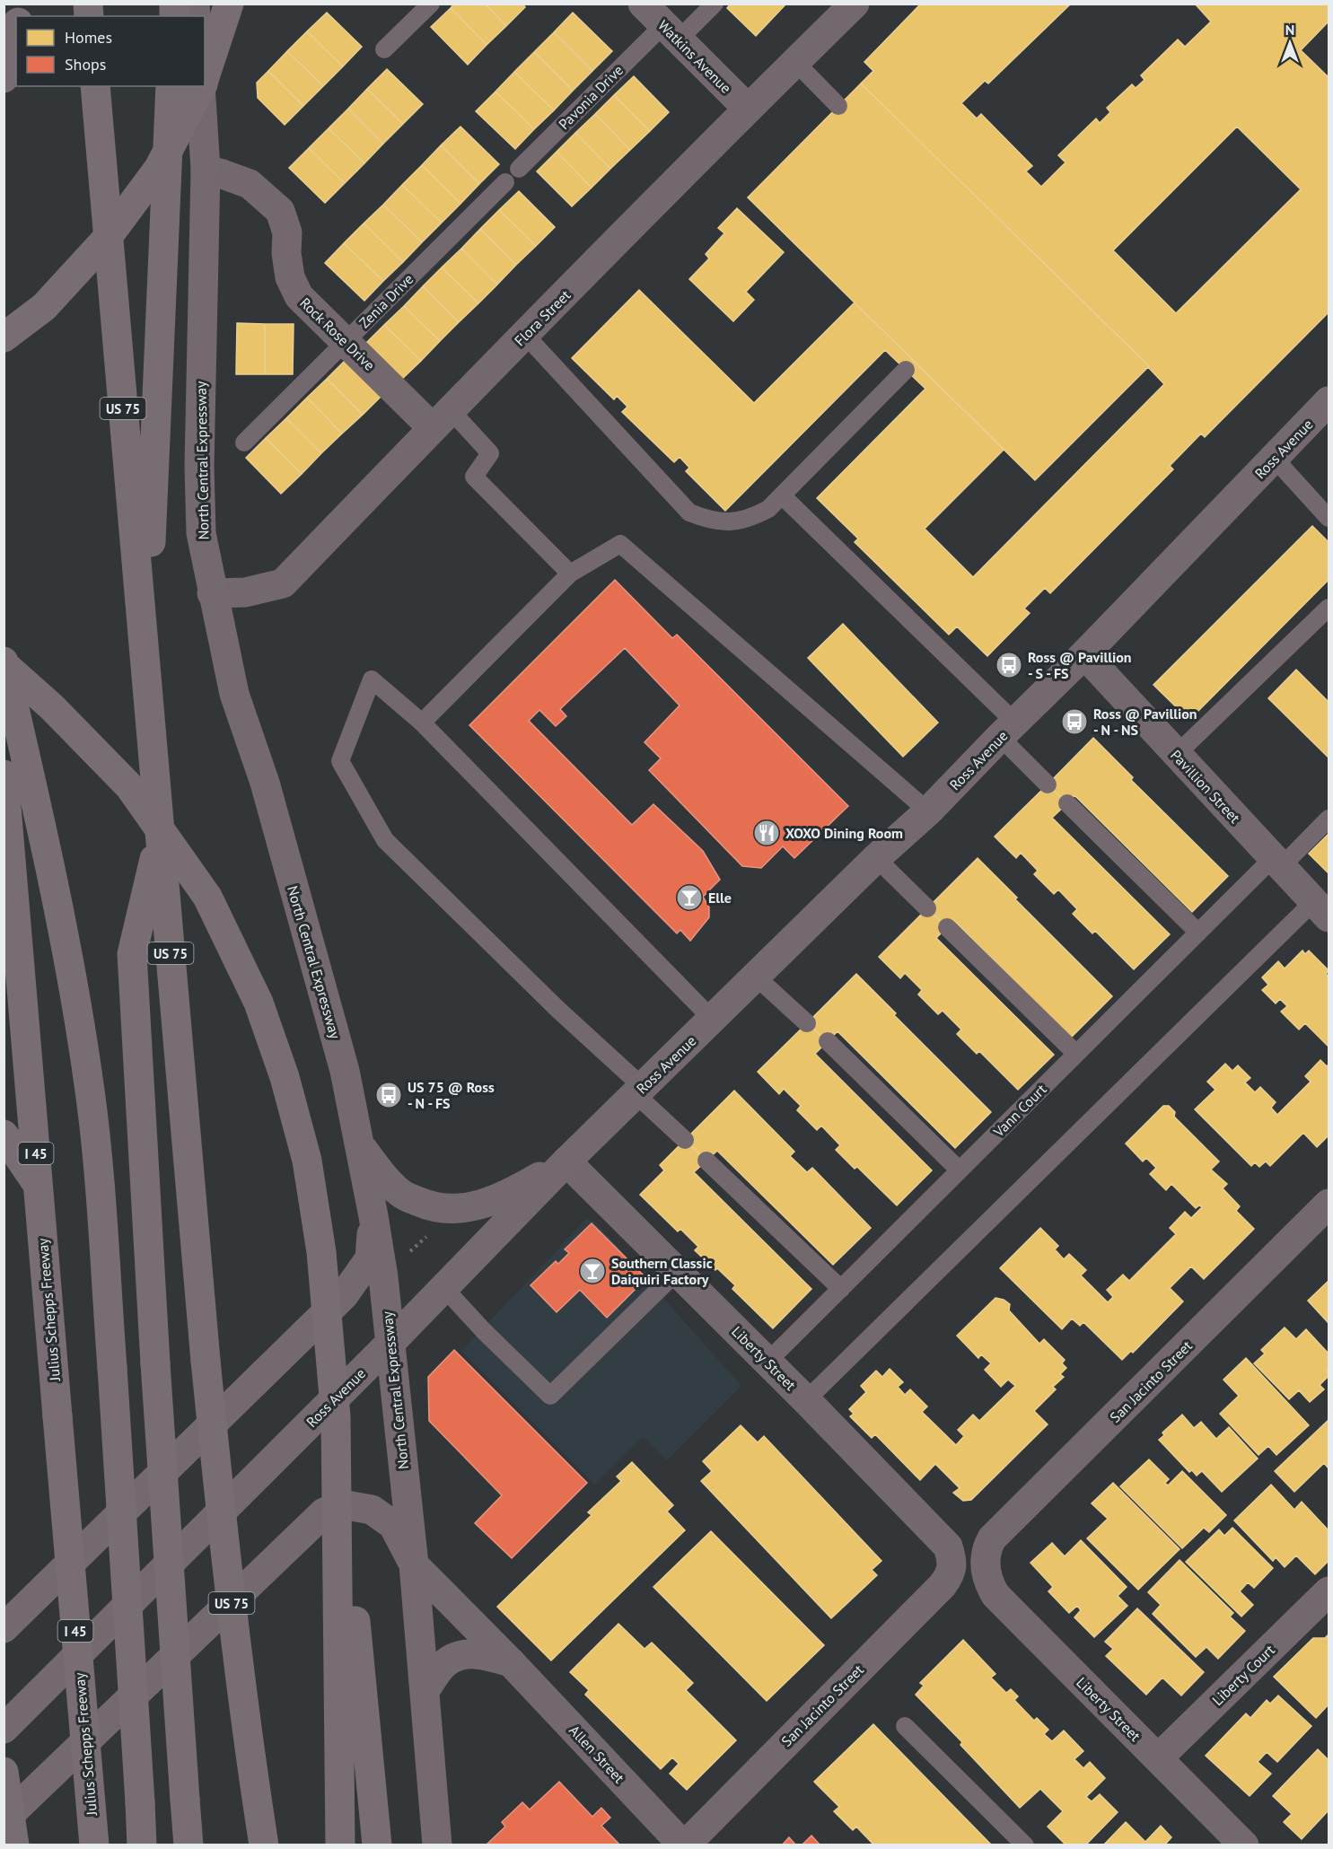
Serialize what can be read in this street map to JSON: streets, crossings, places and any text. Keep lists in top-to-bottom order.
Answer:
{
  "streets": {
    "highway": ["US 75", "I 45", "Julius Schepps Freeway"],
    "main road": ["Ross Avenue", "North Central Expressway"],
    "street": [
      "Watkins Avenue",
      "Flora Street",
      "Rock Rose Drive",
      "Pavillion Street",
      "Liberty Street",
      "San Jacinto Street",
      "Liberty Court",
      "Allen Street"
    ],
    "lane": ["Pavonia Drive", "Zenia Drive", "Vann Court"]
  },
  "crossings": [
    ["Watkins Avenue", "Pavonia Drive"],
    ["Watkins Avenue", "Flora Street"],
    ["Zenia Drive", "Rock Rose Drive"],
    ["Flora Street", "Rock Rose Drive"],
    ["Flora Street", "North Central Expressway"],
    ["Rock Rose Drive", "North Central Expressway"],
    ["Ross Avenue", "North Central Expressway"],
    ["Ross Avenue", "Pavillion Street"],
    ["Ross Avenue", "Liberty Street"],
    ["Pavillion Street", "Vann Court"],
    ["Vann Court", "Liberty Street"],
    ["Liberty Street", "San Jacinto Street"],
    ["Liberty Street", "Liberty Court"],
    ["San Jacinto Street", "Allen Street"]
  ],
  "places": {
    "bus stop": ["Ross @ Pavillion - S - FS", "Ross @ Pavillion - N - NS", "US 75 @ Ross - N - FS"],
    "restaurant": ["XOXO Dining Room"],
    "bar": ["Elle", "Southern Classic Daiquiri Factory"]
  },
  "legend": ["Homes", "Shops"],
  "north": "top"
}
